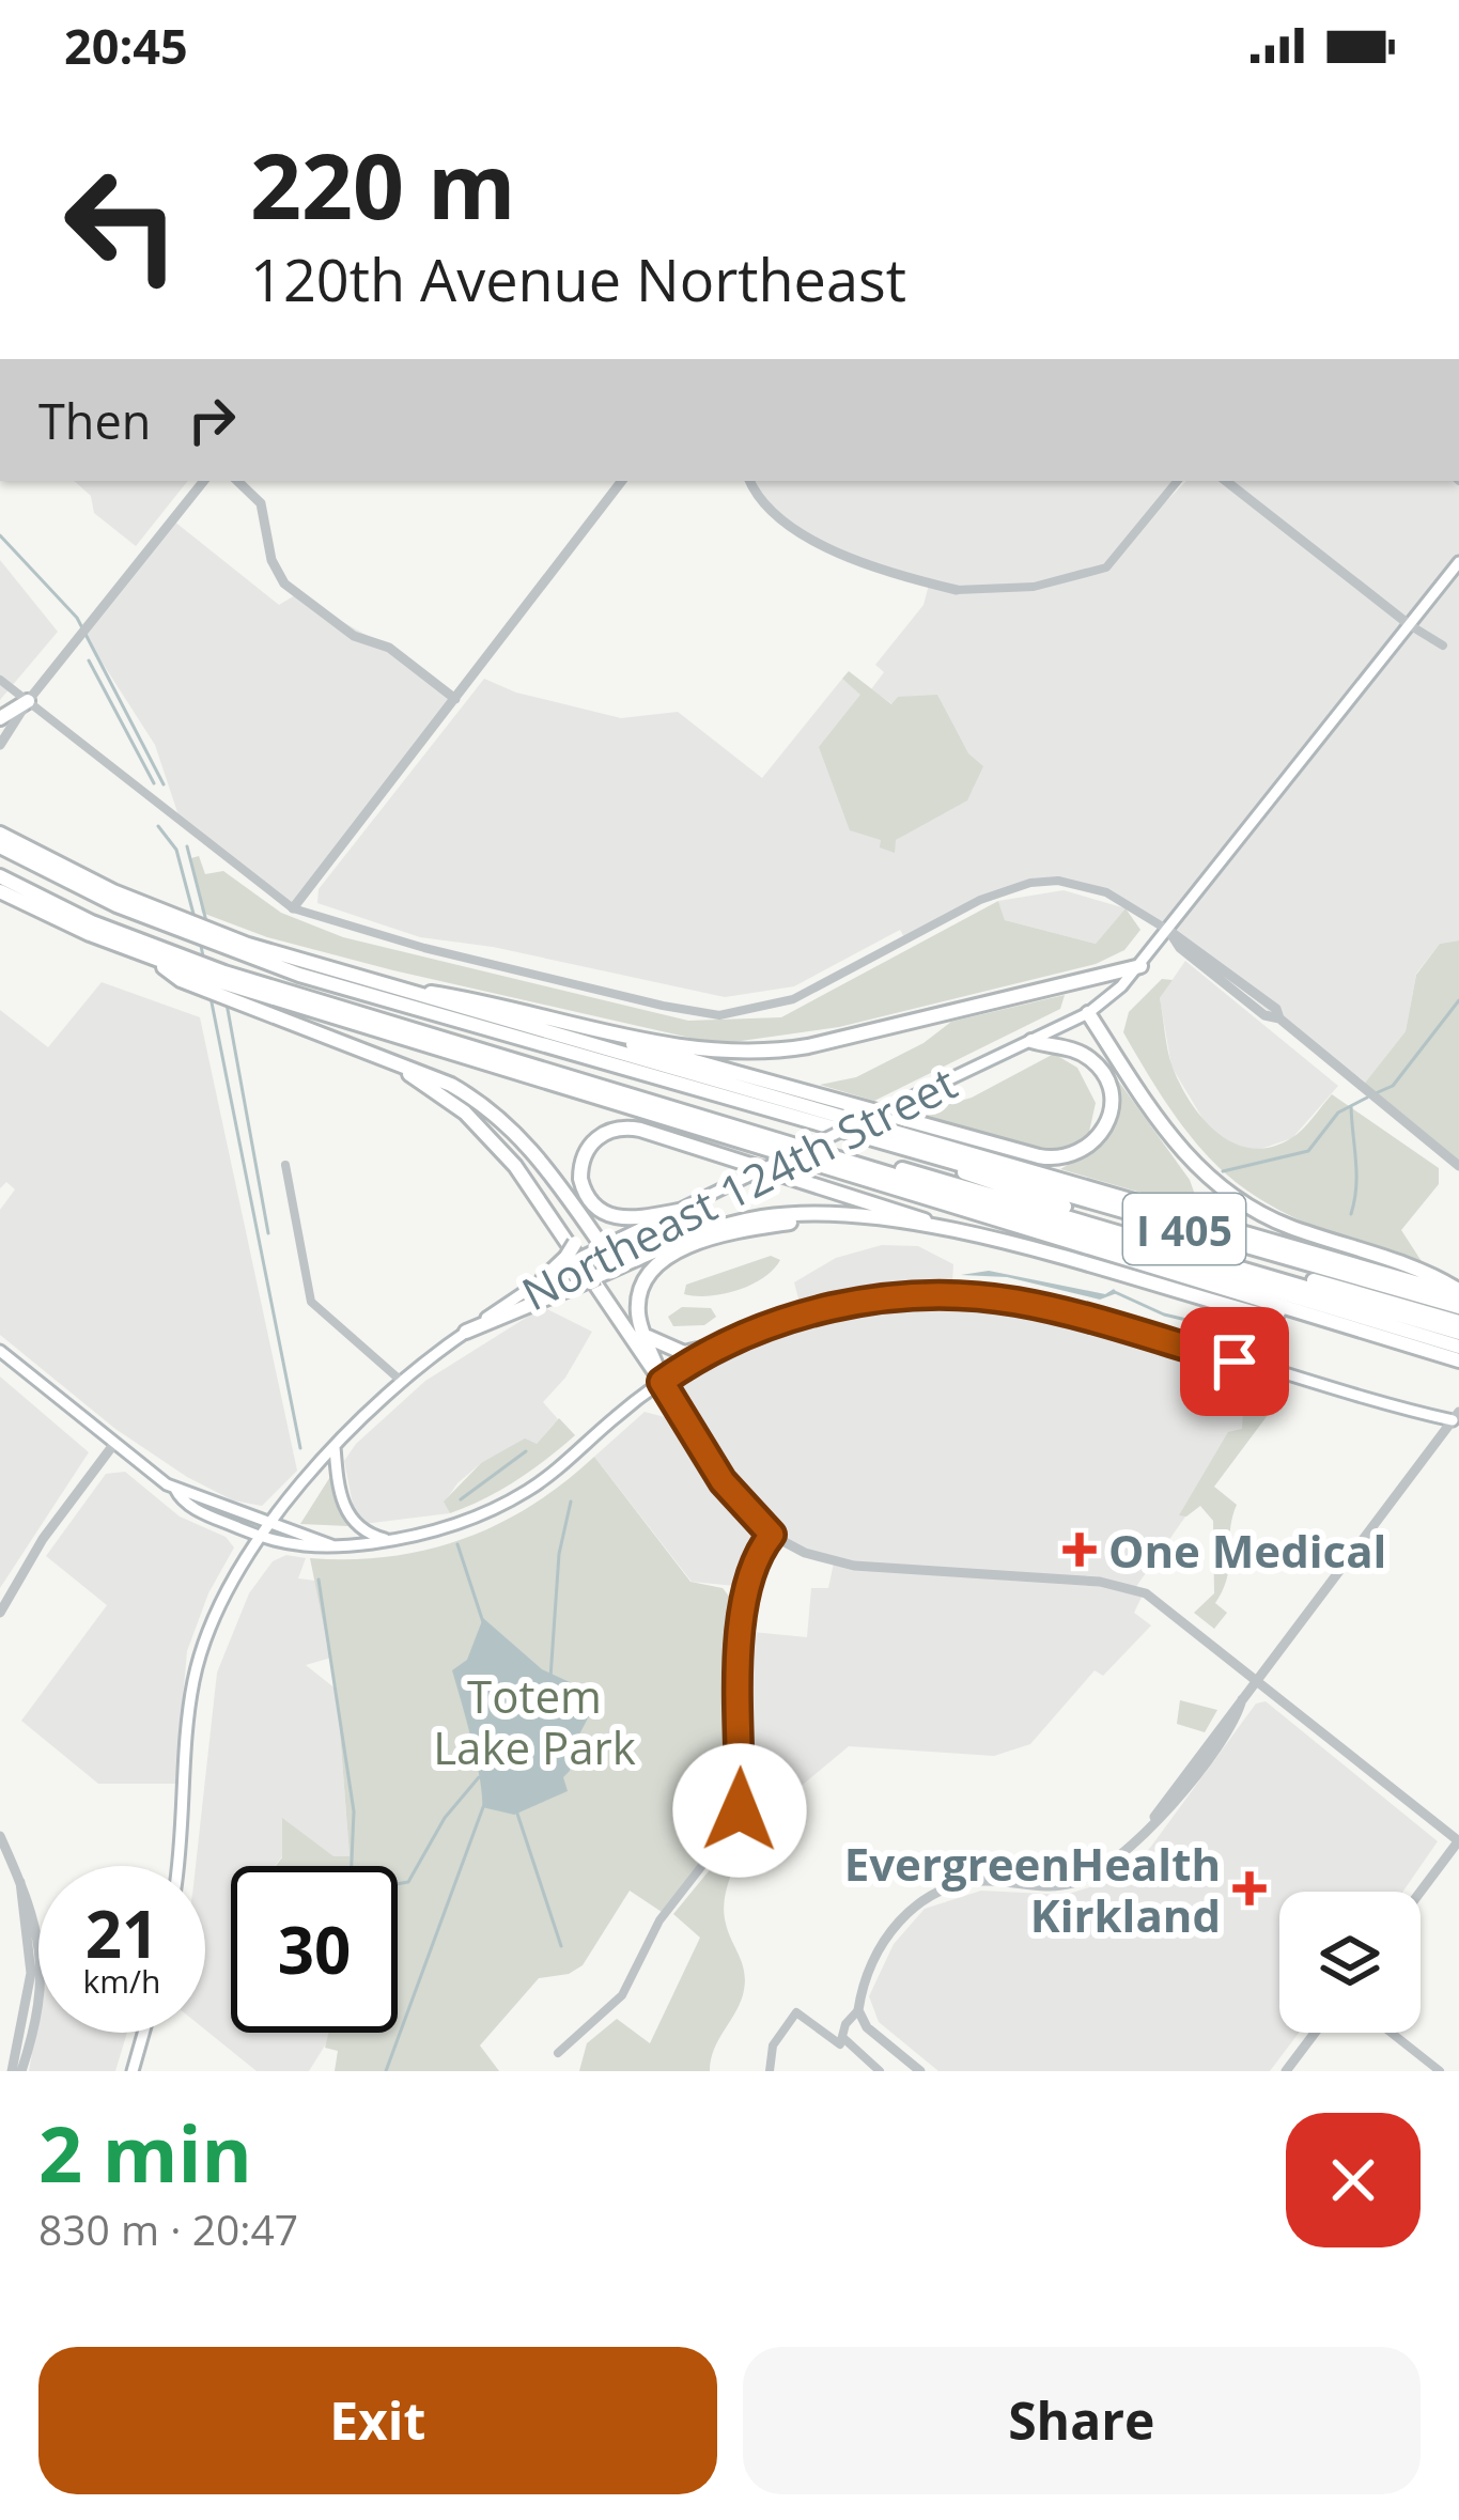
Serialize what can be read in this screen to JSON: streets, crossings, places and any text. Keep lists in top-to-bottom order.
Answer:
{
  "streets": {
    "highway": ["I 405"],
    "main road": ["Northeast 124th Street"]
  },
  "parks": ["Totem Lake Park"],
  "places": {
    "health": ["One Medical", "EvergreenHealth Kirkland"]
  },
  "page": {
    "status": "20:45",
    "turn": ["220 m", "120th Avenue Northeast"],
    "then": "Then",
    "speed": "21 km/h",
    "limit": "30",
    "heading": ["2 min", "830 m · 20:47"],
    "buttons": ["Exit", "Share"]
  }
}
